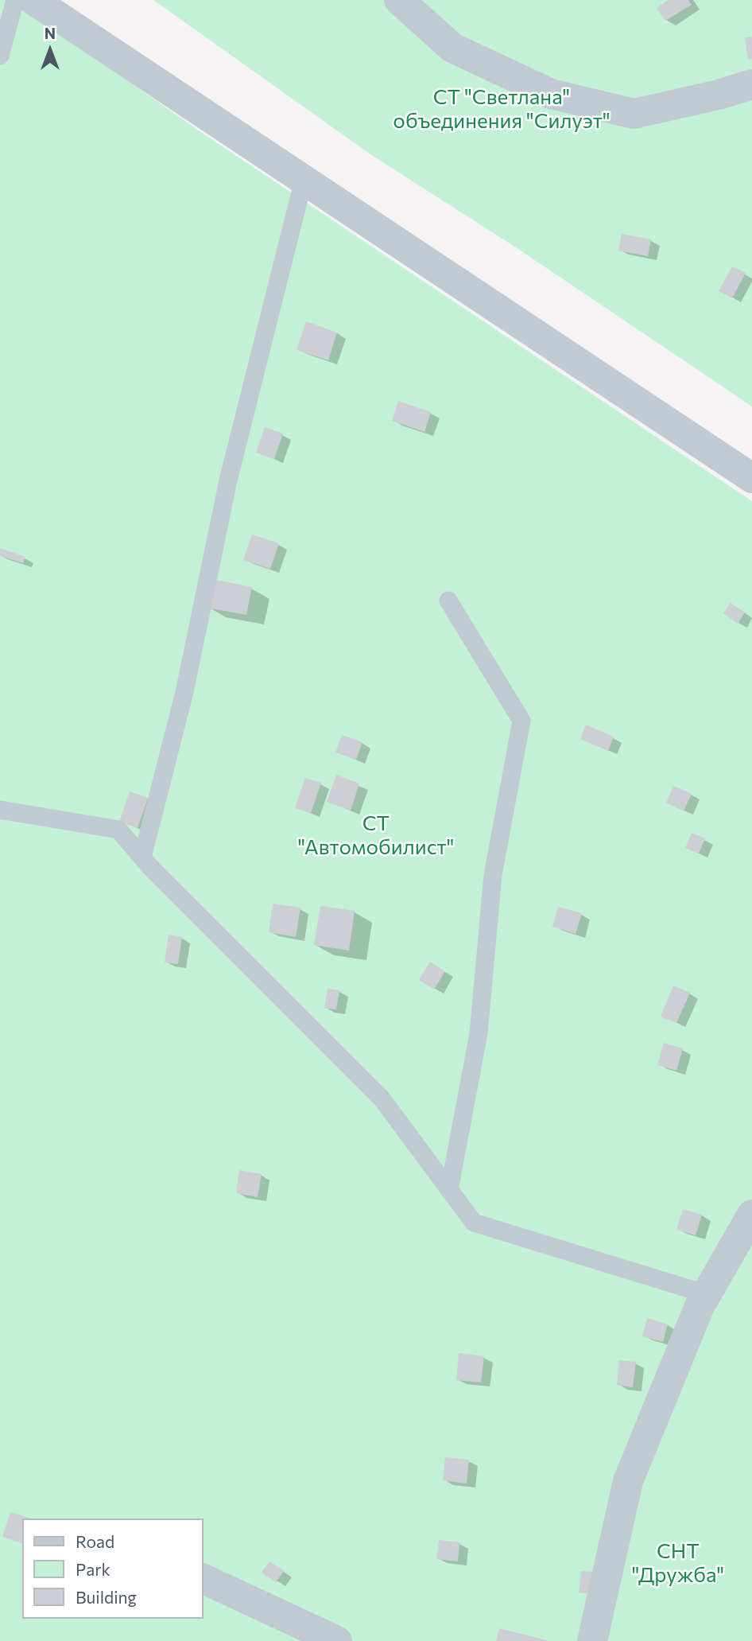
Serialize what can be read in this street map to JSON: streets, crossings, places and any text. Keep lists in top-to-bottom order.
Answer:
{
  "parks": ["СТ \"Светлана\" объединения \"Силуэт\"", "СТ \"Автомобилист\"", "СНТ \"Дружба\""],
  "legend": ["Road", "Park", "Building"],
  "north": "top"
}
